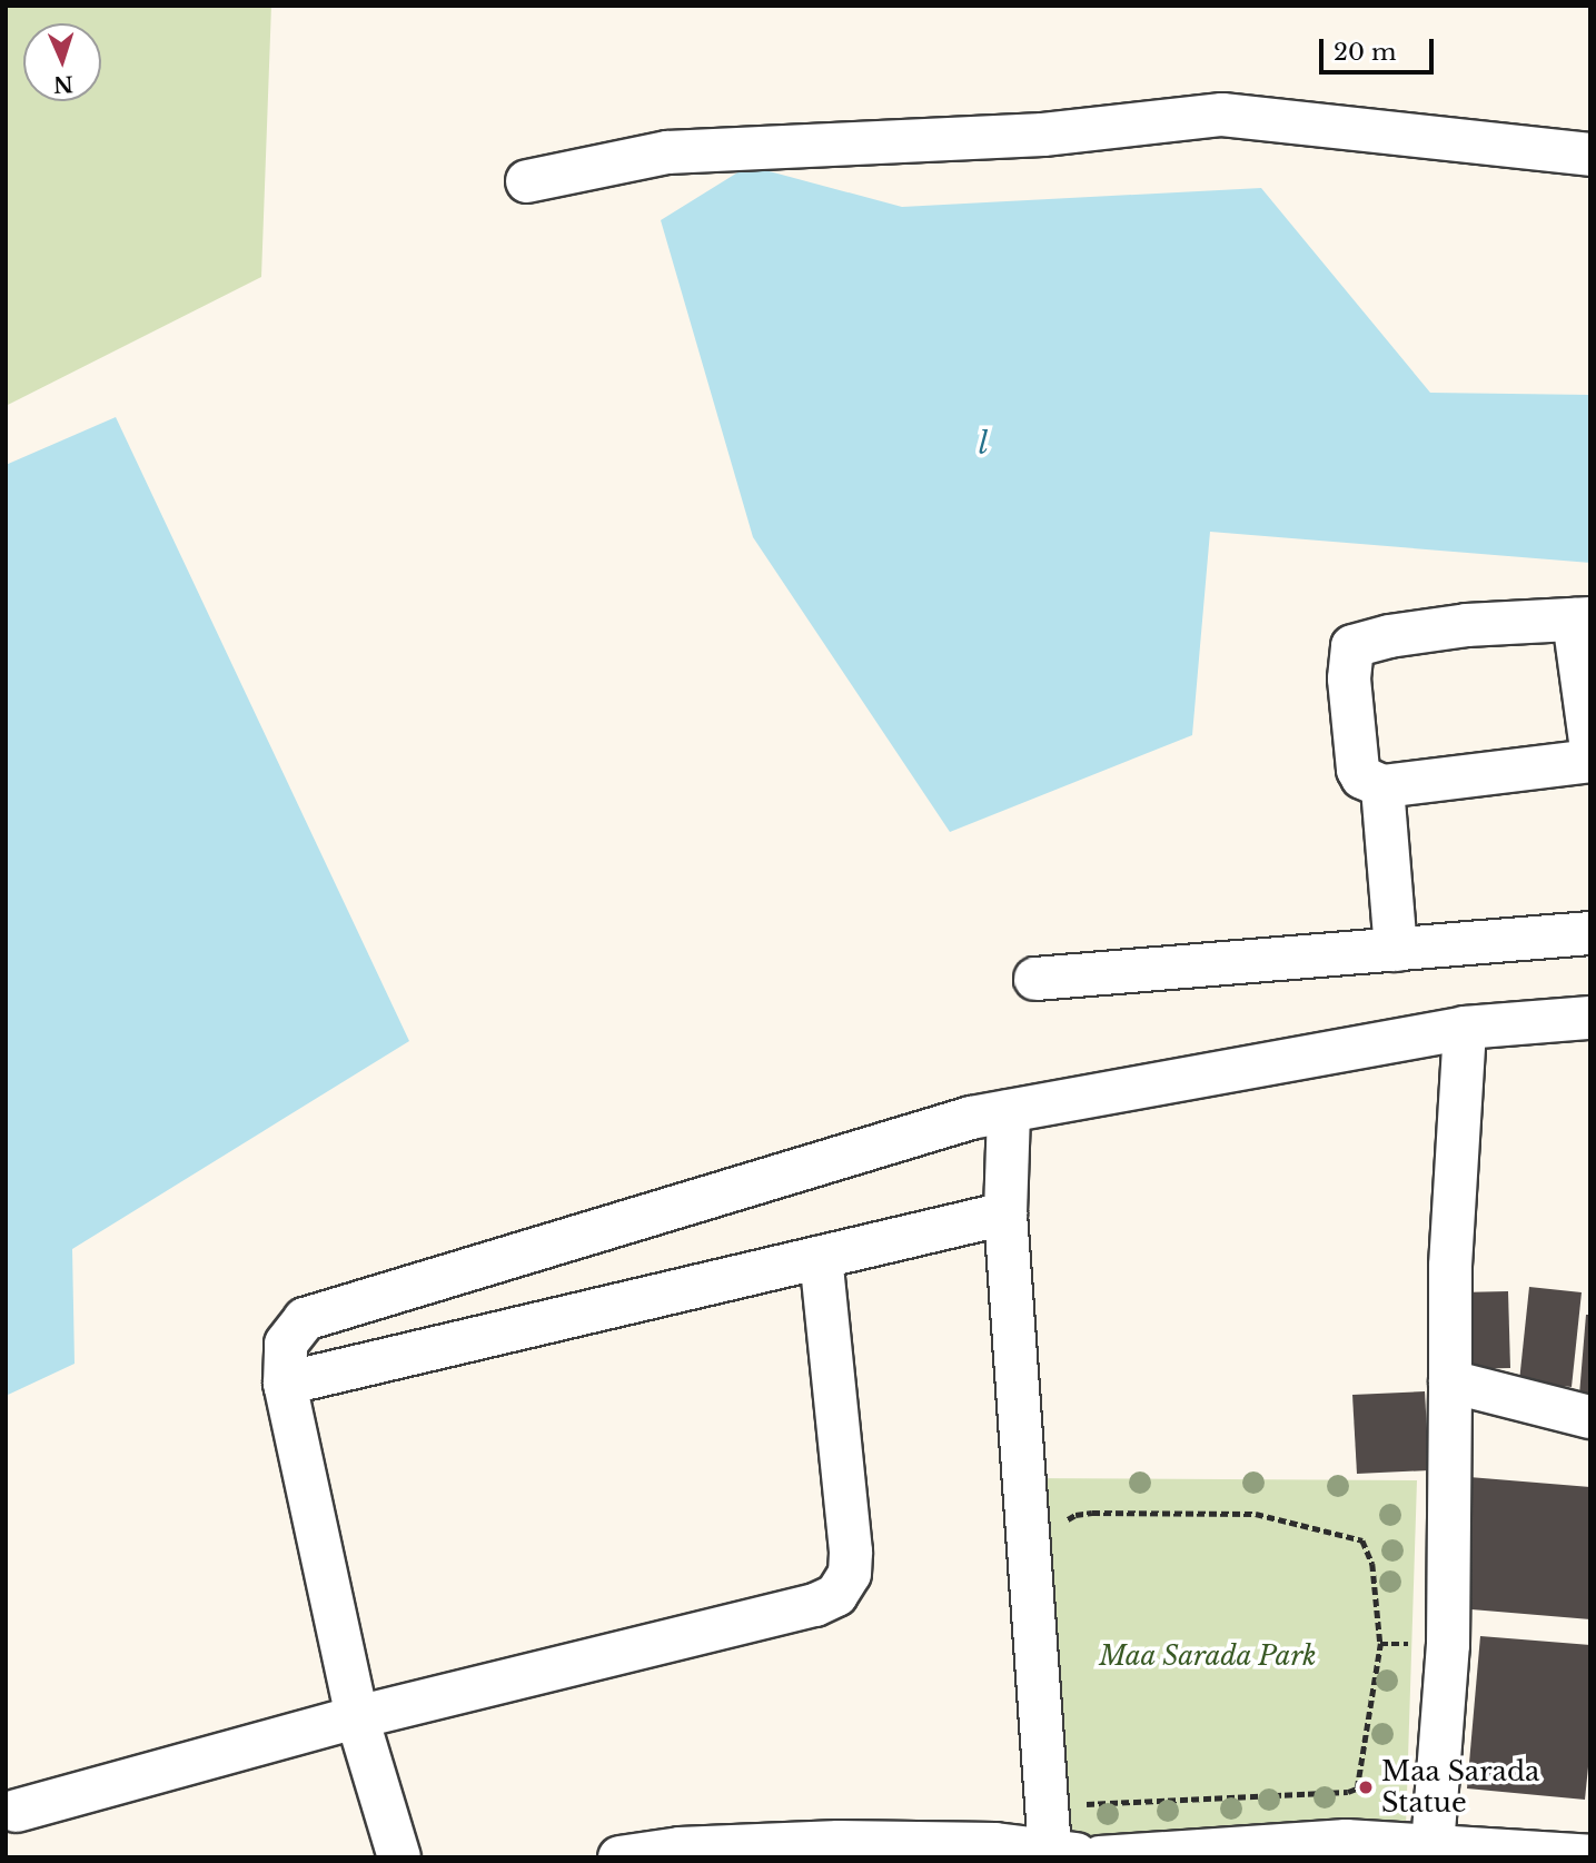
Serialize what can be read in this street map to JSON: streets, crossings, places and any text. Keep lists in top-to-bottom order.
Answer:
{
  "water": ["l"],
  "parks": ["Maa Sarada Park"],
  "places": ["Maa Sarada Statue"],
  "scale_bar": "20 m",
  "north": "bottom"
}
